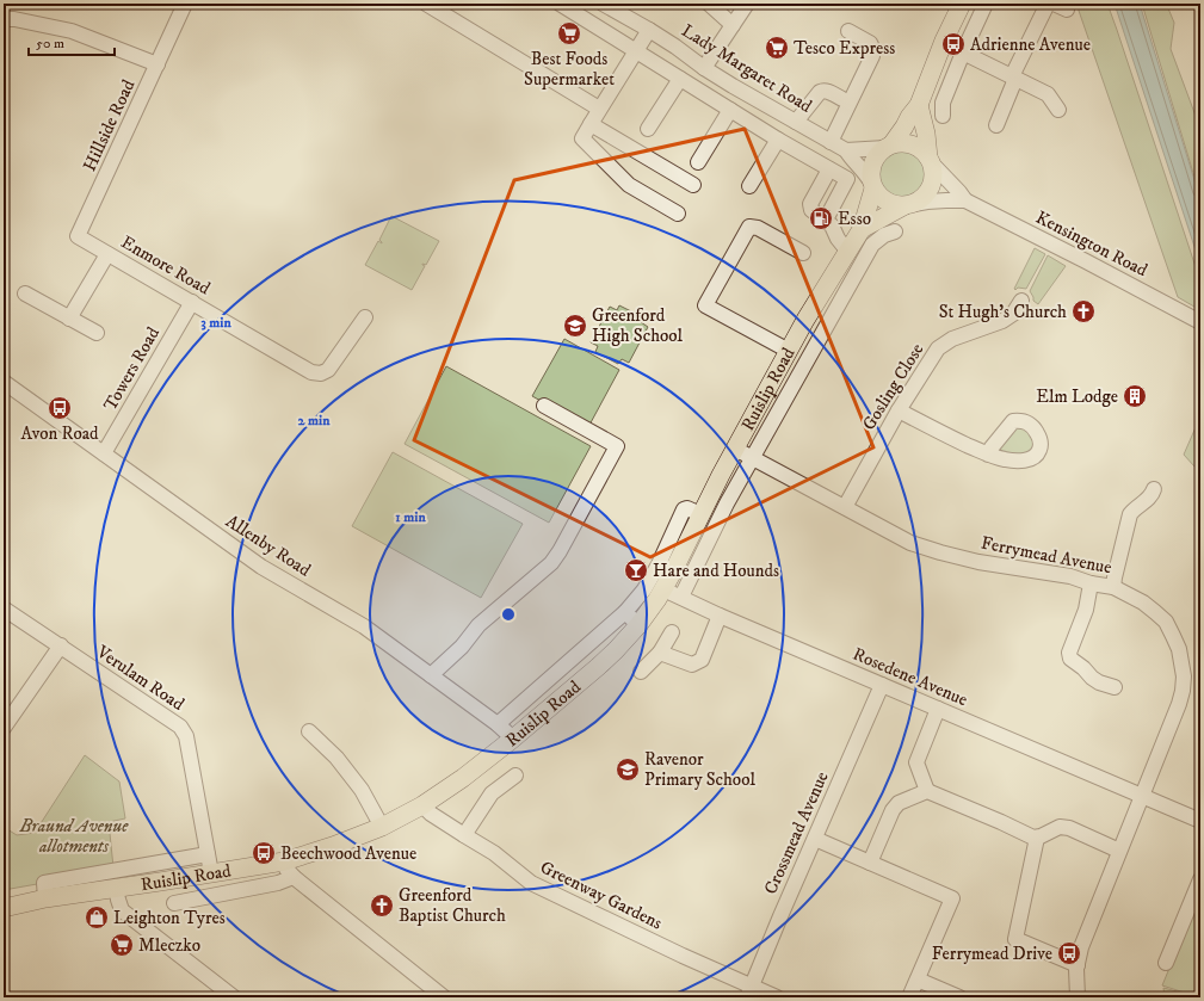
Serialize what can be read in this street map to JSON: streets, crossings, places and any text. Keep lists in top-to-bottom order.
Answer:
{
  "streets": {
    "main road": ["Ruislip Road"],
    "street": [
      "Lady Margaret Road",
      "Hillside Road",
      "Kensington Road",
      "Enmore Road",
      "Towers Road",
      "Gosling Close",
      "Allenby Road",
      "Ferrymead Avenue",
      "Rosedene Avenue",
      "Verulam Road",
      "Crossmead Avenue",
      "Greenway Gardens"
    ]
  },
  "crossings": [
    ["Lady Margaret Road", "Kensington Road"],
    ["Lady Margaret Road", "Ruislip Road"],
    ["Hillside Road", "Enmore Road"],
    ["Kensington Road", "Ruislip Road"],
    ["Enmore Road", "Towers Road"],
    ["Towers Road", "Allenby Road"],
    ["Gosling Close", "Ferrymead Avenue"],
    ["Ruislip Road", "Allenby Road"],
    ["Ruislip Road", "Ferrymead Avenue"],
    ["Ruislip Road", "Rosedene Avenue"],
    ["Ruislip Road", "Verulam Road"],
    ["Ruislip Road", "Greenway Gardens"],
    ["Ferrymead Avenue", "Rosedene Avenue"],
    ["Rosedene Avenue", "Crossmead Avenue"],
    ["Crossmead Avenue", "Greenway Gardens"]
  ],
  "parks": ["Braund Avenue allotments"],
  "places": {
    "supermarket": ["Best Foods Supermarket", "Tesco Express", "Mleczko"],
    "bus stop": [
      "Adrienne Avenue",
      "Avon Road",
      "Beechwood Avenue",
      "Ferrymead Drive"
    ],
    "fuel station": ["Esso"],
    "church": ["St Hugh's Church", "Greenford Baptist Church"],
    "school or university": ["Greenford High School", "Ravenor Primary School"],
    "building": ["Elm Lodge"],
    "bar": ["Hare and Hounds"],
    "shop": ["Leighton Tyres"]
  },
  "scale_bar": "50 m",
  "rings": ["3 min", "2 min", "1 min"]
}
